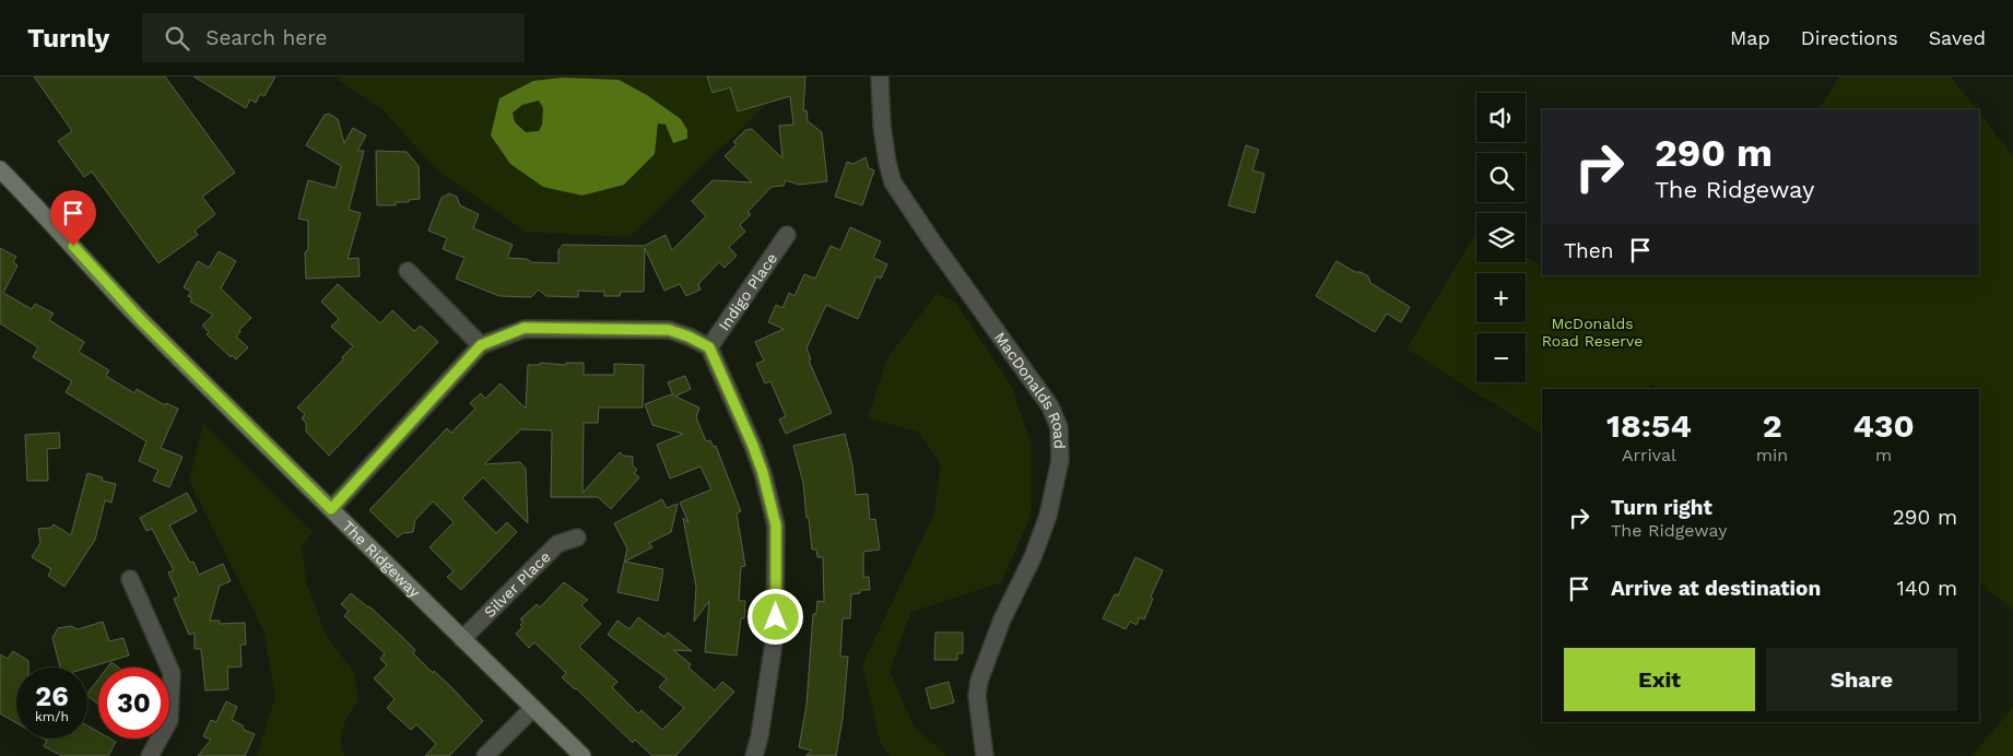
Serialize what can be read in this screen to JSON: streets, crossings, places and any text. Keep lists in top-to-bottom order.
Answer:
{
  "streets": {
    "street": [
      "Indigo Place",
      "MacDonalds Road",
      "The Ridgeway",
      "Silver Place"
    ]
  },
  "crossings": [
    ["The Ridgeway", "Silver Place"]
  ],
  "parks": ["McDonalds Road Reserve"],
  "page": {
    "header": "Turnly",
    "search": "Search here",
    "nav": ["Map", "Directions", "Saved"],
    "map_buttons": ["+", "−"],
    "turn": ["290 m", "The Ridgeway"],
    "then": "Then",
    "eta": [
      "18:54",
      "Arrival",
      "2",
      "min",
      "430",
      "m"
    ],
    "list": [
      {
        "name": "Turn right",
        "note": "The Ridgeway",
        "value": "290 m"
      },
      {
        "name": "Arrive at destination",
        "value": "140 m"
      }
    ],
    "buttons": ["Exit", "Share"],
    "speed": "26 km/h",
    "limit": "30"
  }
}
